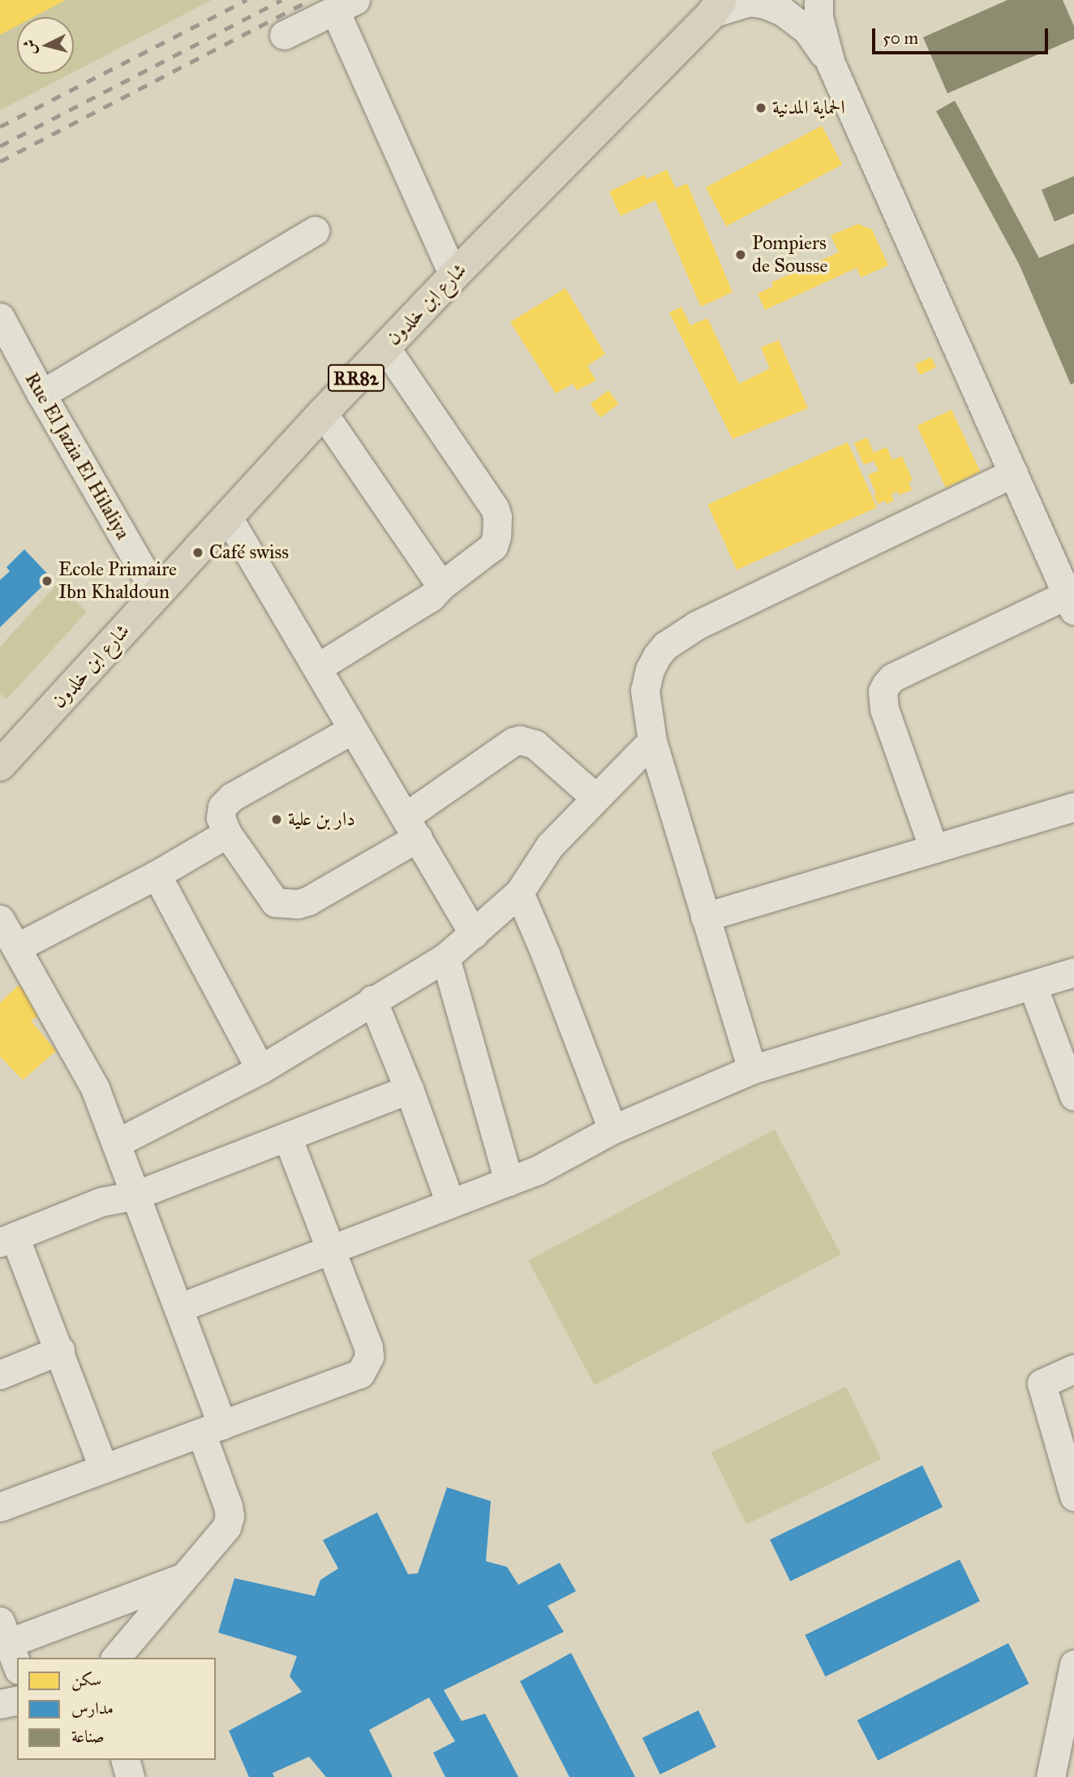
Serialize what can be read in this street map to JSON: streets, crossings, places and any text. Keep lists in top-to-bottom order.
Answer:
{
  "streets": {
    "main road": ["شارع ابن خلدون", "RR82"],
    "street": ["Rue El Jazia El Hilaliya"]
  },
  "crossings": [
    ["شارع ابن خلدون", "Rue El Jazia El Hilaliya"]
  ],
  "places": [
    "الحماية المدنية",
    "Pompiers de Sousse",
    "Café swiss",
    "Ecole Primaire Ibn Khaldoun",
    "دار بن علية"
  ],
  "legend": ["سكن", "مدارس", "صناعة"],
  "scale_bar": "50 m",
  "north": "left"
}
